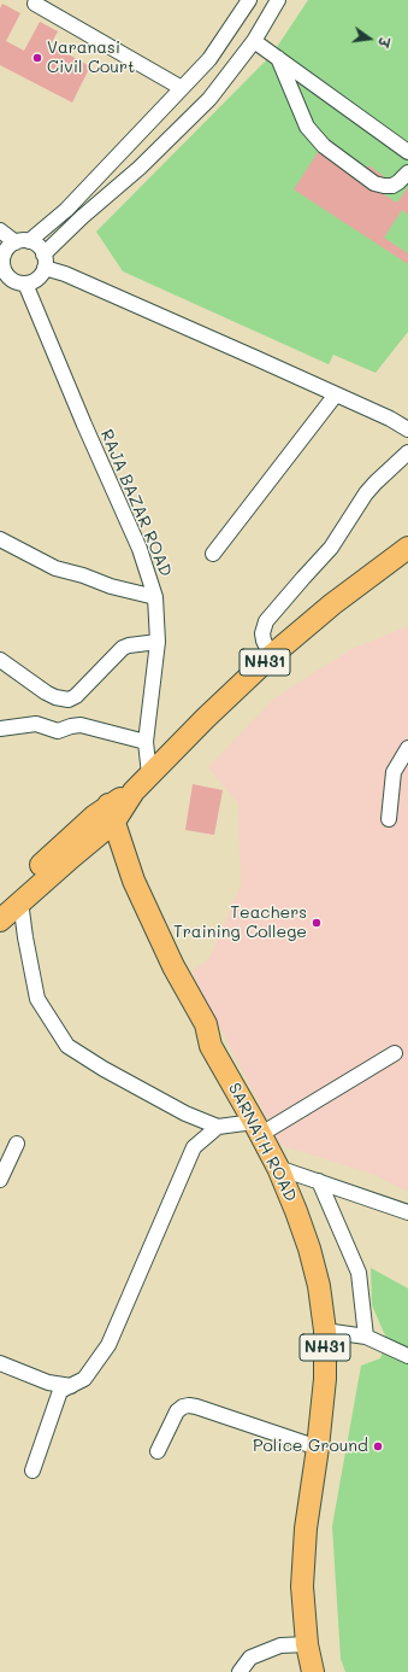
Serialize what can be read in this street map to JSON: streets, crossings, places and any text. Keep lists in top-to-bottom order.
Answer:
{
  "streets": {
    "highway": ["NH31", "SARNATH ROAD"],
    "street": ["RAJA BAZAR ROAD"]
  },
  "crossings": [
    ["RAJA BAZAR ROAD", "NH31"],
    ["NH31", "SARNATH ROAD"]
  ],
  "places": ["Varanasi Civil Court", "Teachers Training College", "Police Ground"],
  "north": "right"
}
